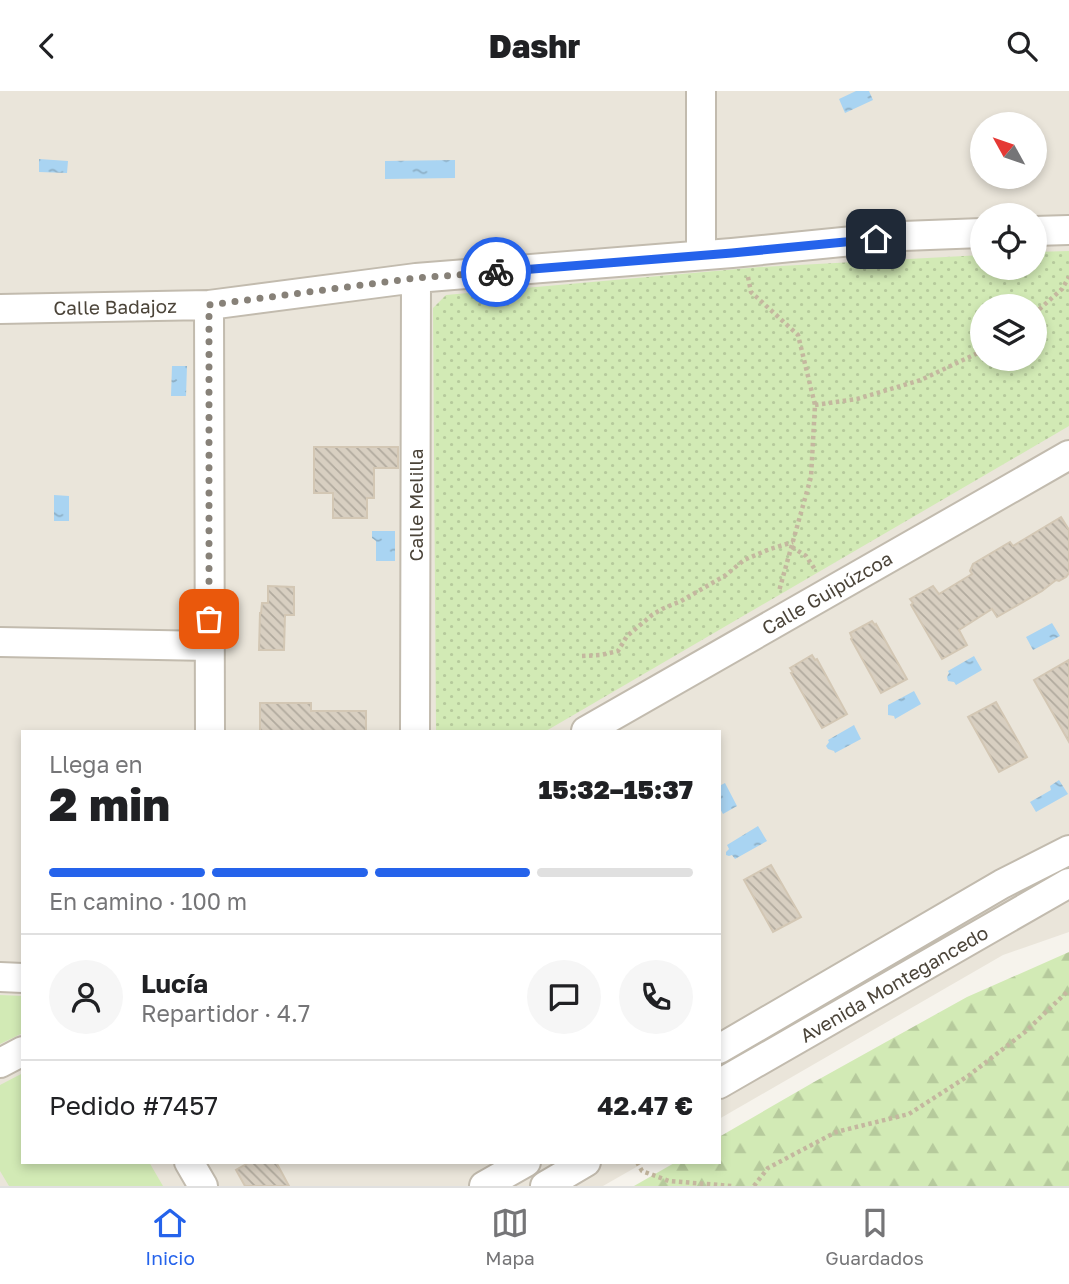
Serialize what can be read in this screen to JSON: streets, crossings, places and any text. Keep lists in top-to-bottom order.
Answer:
{
  "streets": {
    "street": [
      "Calle Badajoz",
      "Calle Melilla",
      "Calle Guipúzcoa",
      "Avenida Montegancedo"
    ]
  },
  "crossings": [
    ["Calle Badajoz", "Calle Melilla"]
  ],
  "north": "top left",
  "page": {
    "header": "Dashr",
    "heading": ["2 min", "Llega en", "15:32–15:37"],
    "panel": [
      "Lucía",
      "Repartidor · 4.7",
      "Pedido #7457",
      "42.47 €"
    ],
    "bar": "En camino · 100 m",
    "tabs": ["Inicio", "Mapa", "Guardados"]
  }
}
